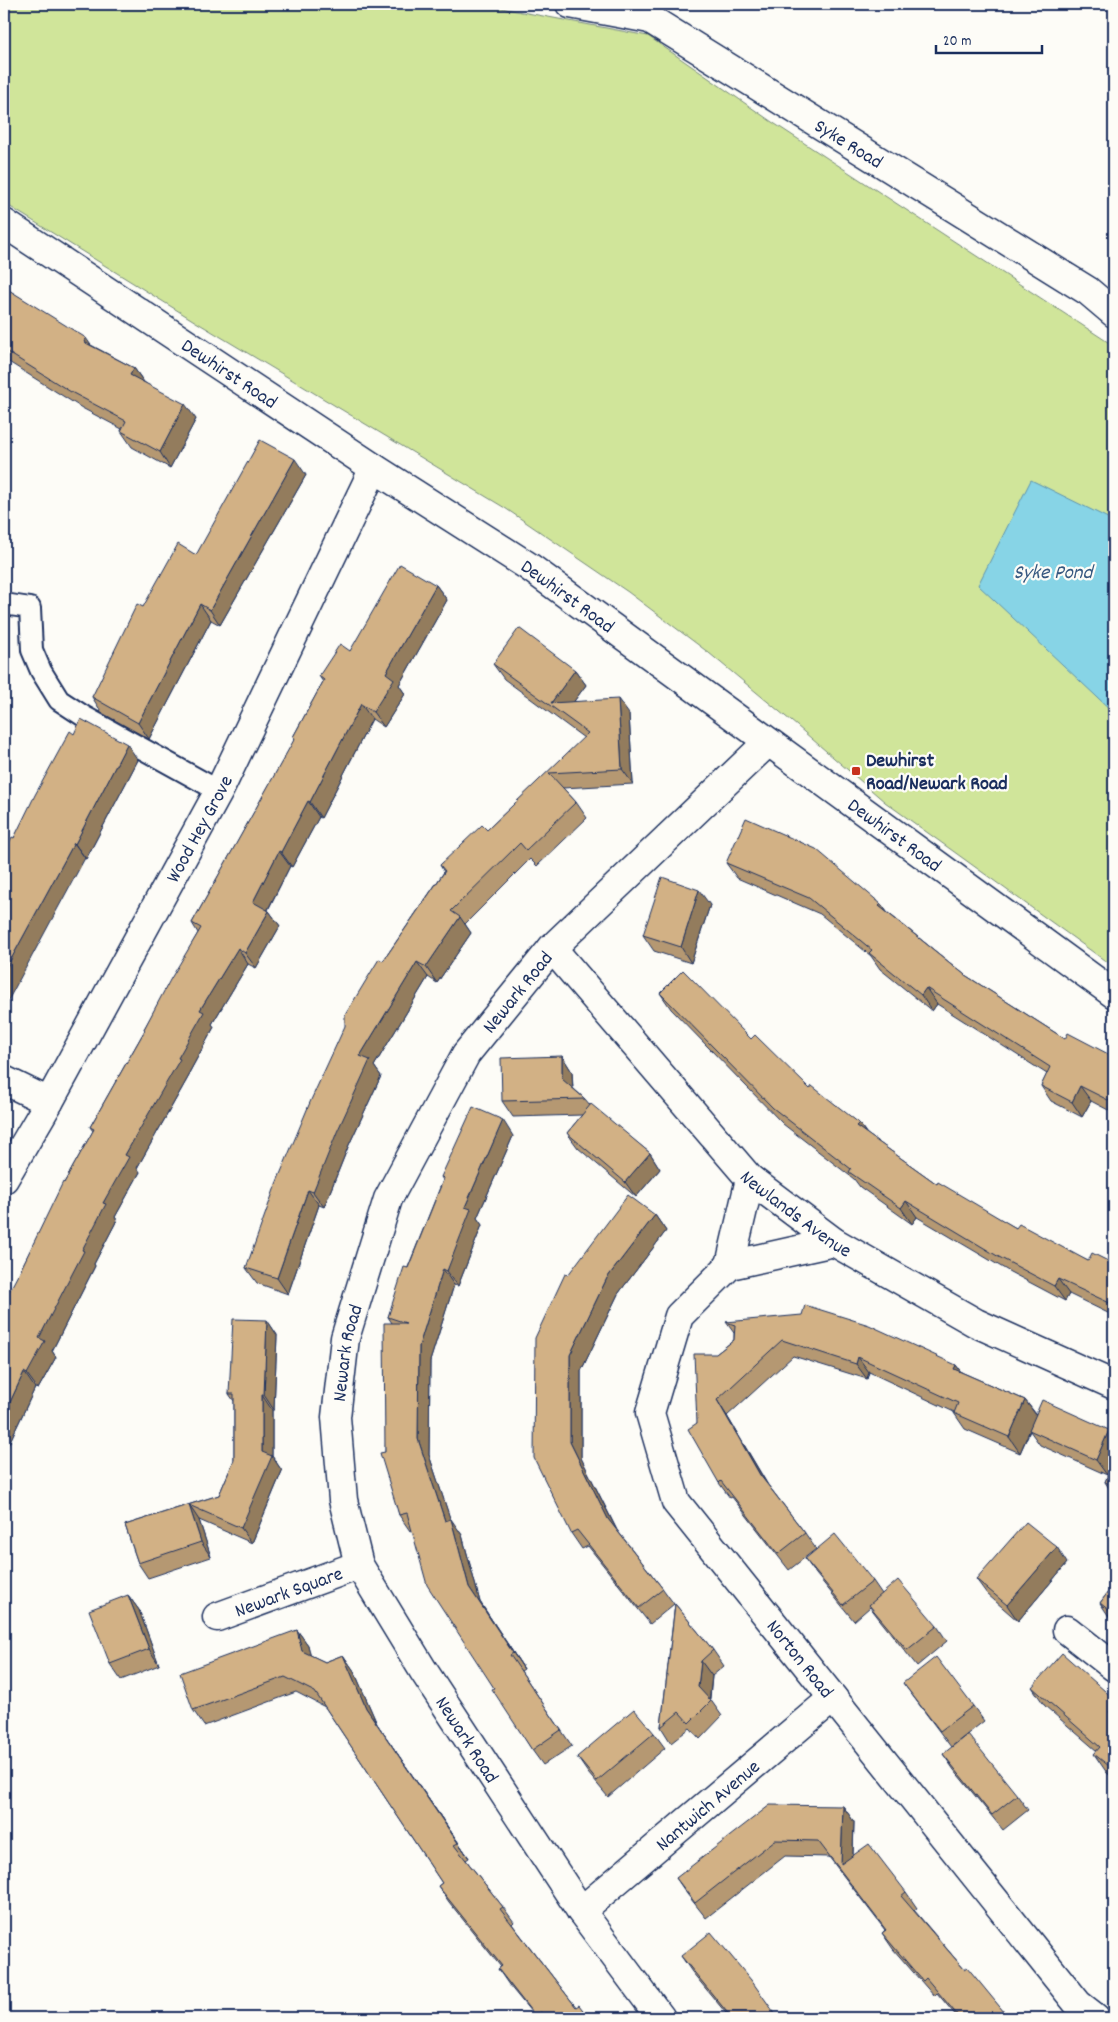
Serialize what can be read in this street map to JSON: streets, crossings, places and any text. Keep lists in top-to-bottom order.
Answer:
{
  "streets": {
    "street": [
      "Syke Road",
      "Dewhirst Road",
      "Wood Hey Grove",
      "Newark Road",
      "Newlands Avenue",
      "Newark Square",
      "Norton Road",
      "Nantwich Avenue"
    ]
  },
  "crossings": [
    ["Dewhirst Road", "Wood Hey Grove"],
    ["Dewhirst Road", "Newark Road"],
    ["Newark Road", "Newlands Avenue"],
    ["Newark Road", "Newark Square"],
    ["Newark Road", "Nantwich Avenue"],
    ["Norton Road", "Nantwich Avenue"]
  ],
  "water": ["Syke Pond"],
  "places": {
    "transit": ["Dewhirst Road/Newark Road"]
  },
  "scale_bar": "20 m"
}
